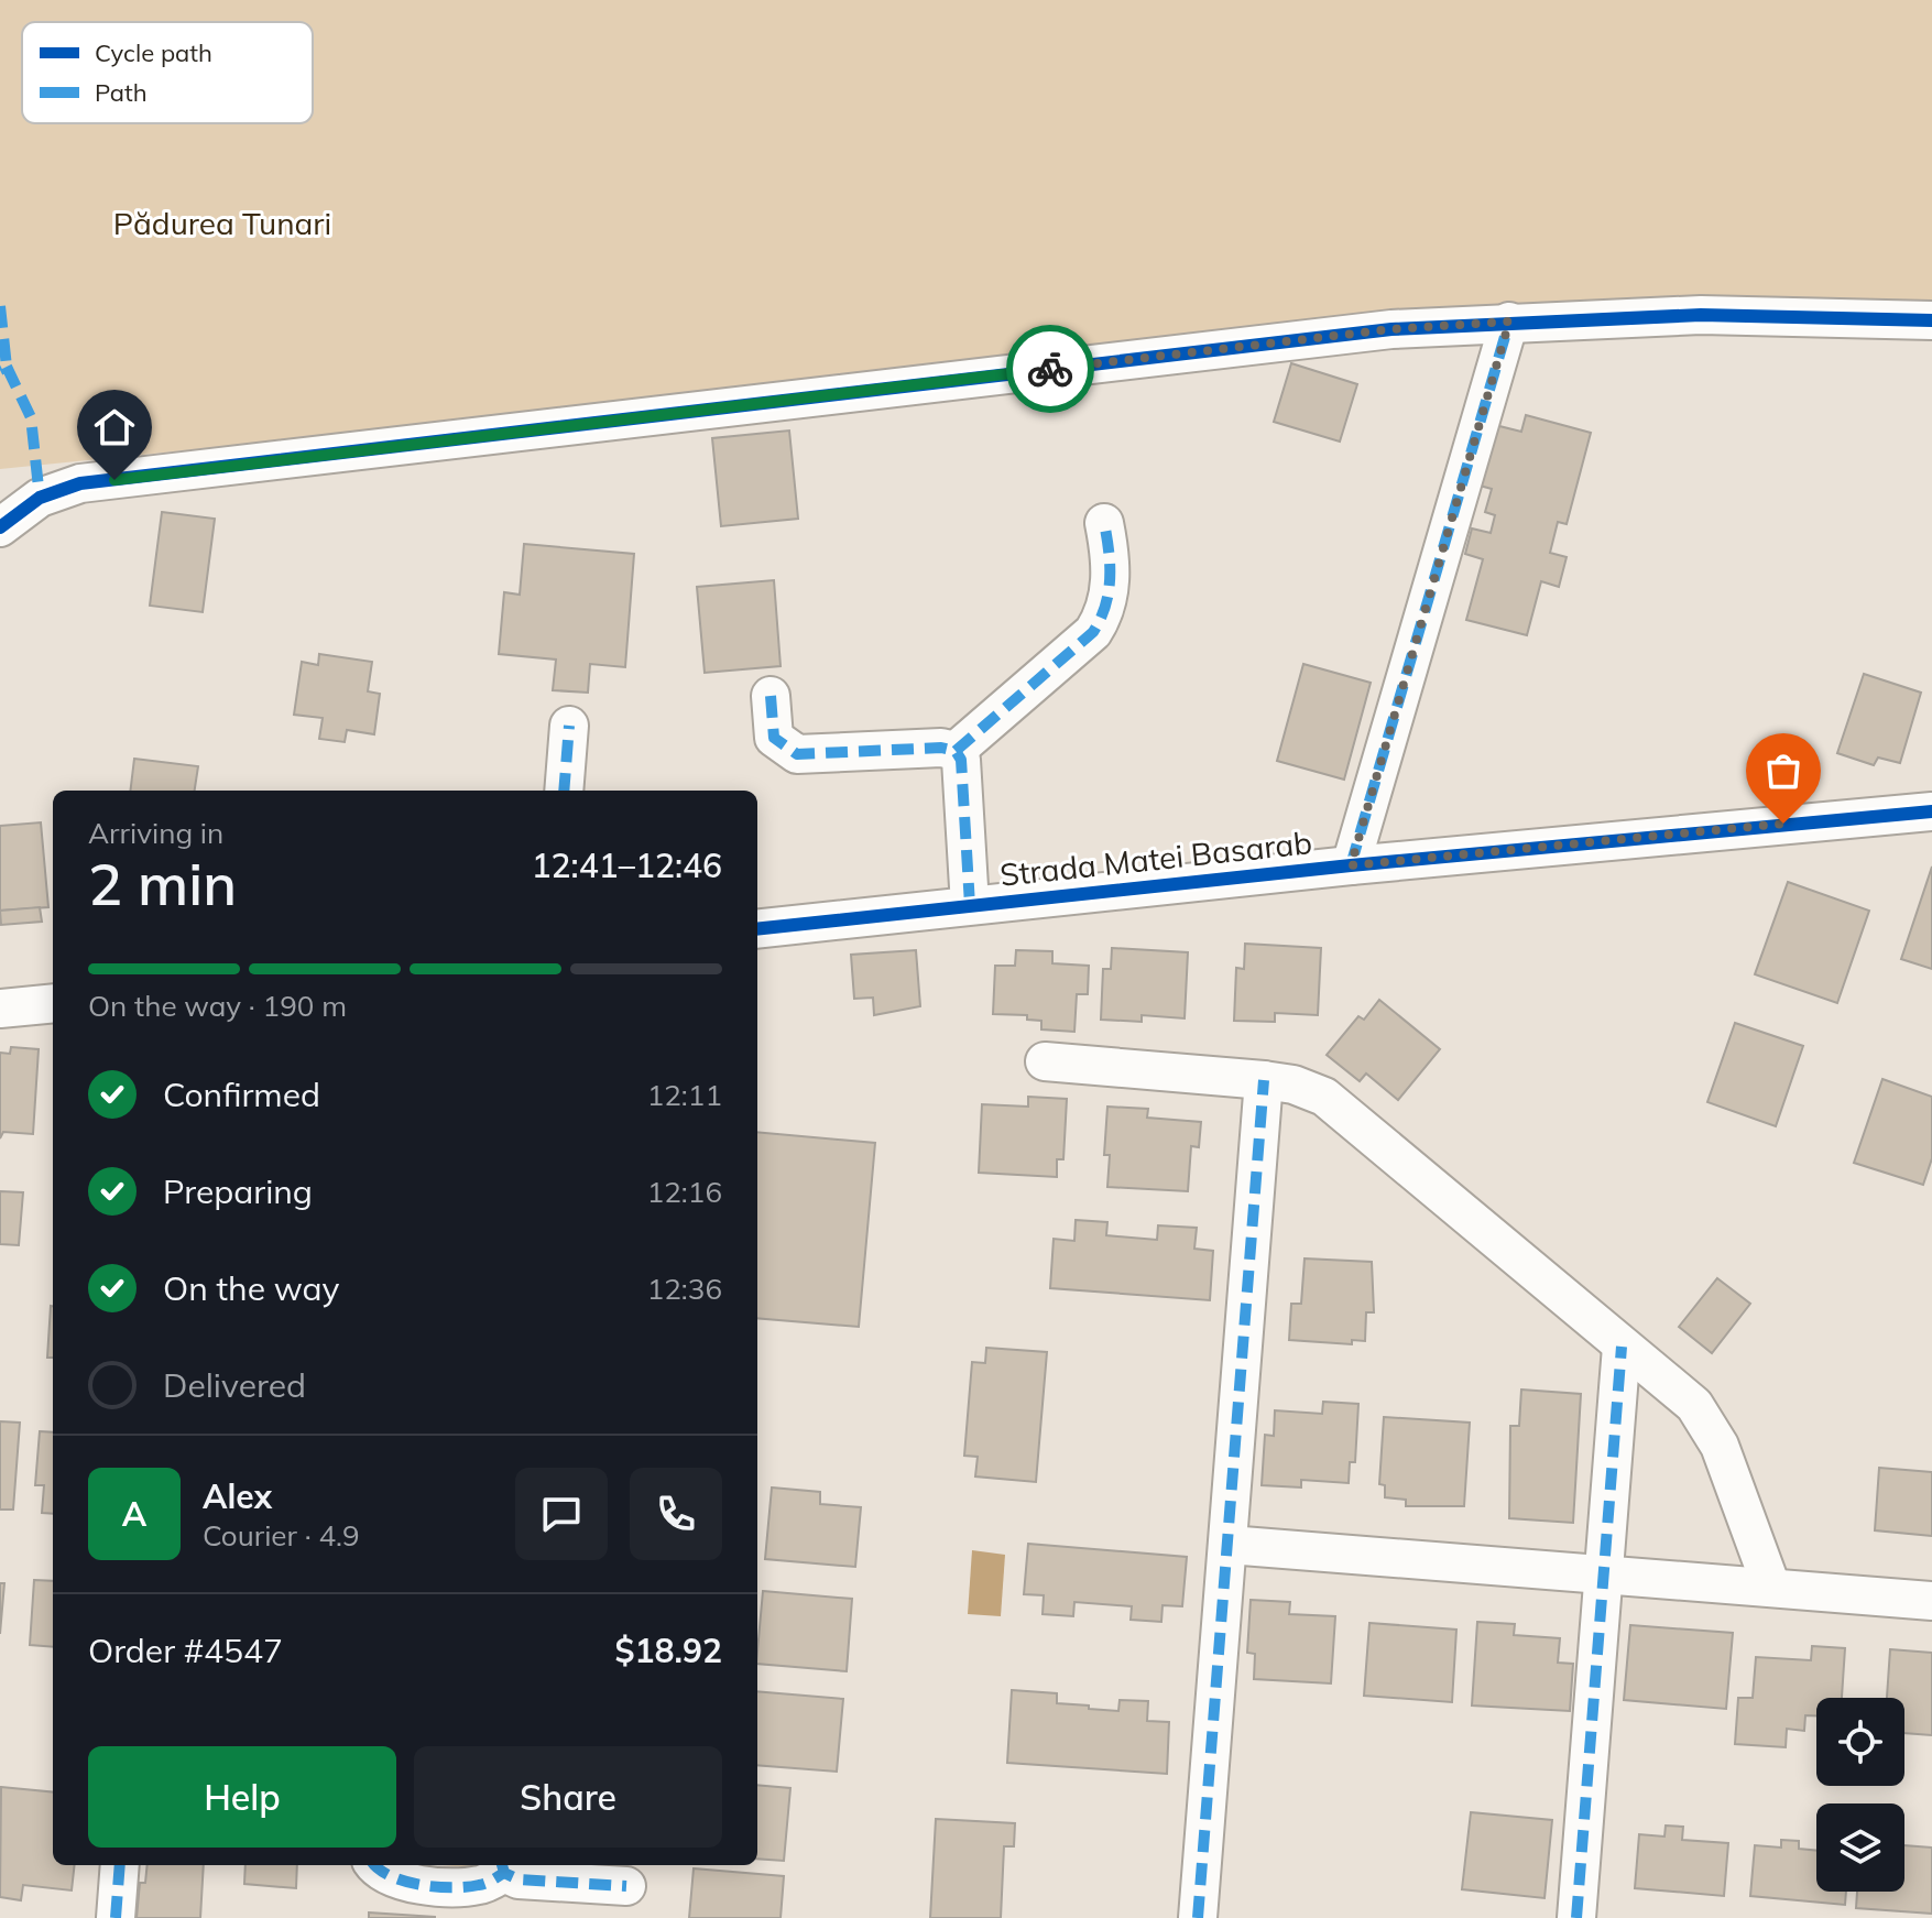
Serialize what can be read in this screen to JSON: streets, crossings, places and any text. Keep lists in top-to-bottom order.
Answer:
{
  "streets": {
    "street": ["Strada Matei Basarab"]
  },
  "parks": ["Pădurea Tunari"],
  "legend": ["Cycle path", "Path"],
  "page": {
    "heading": ["2 min", "Arriving in", "12:41–12:46"],
    "panel": [
      "Alex",
      "Courier · 4.9",
      "Order #4547",
      "$18.92"
    ],
    "bar": "On the way · 190 m",
    "list": [
      ["Confirmed", "12:11"],
      ["Preparing", "12:16"],
      ["On the way", "12:36"],
      "Delivered"
    ],
    "round": "A",
    "buttons": ["Help", "Share"]
  }
}
